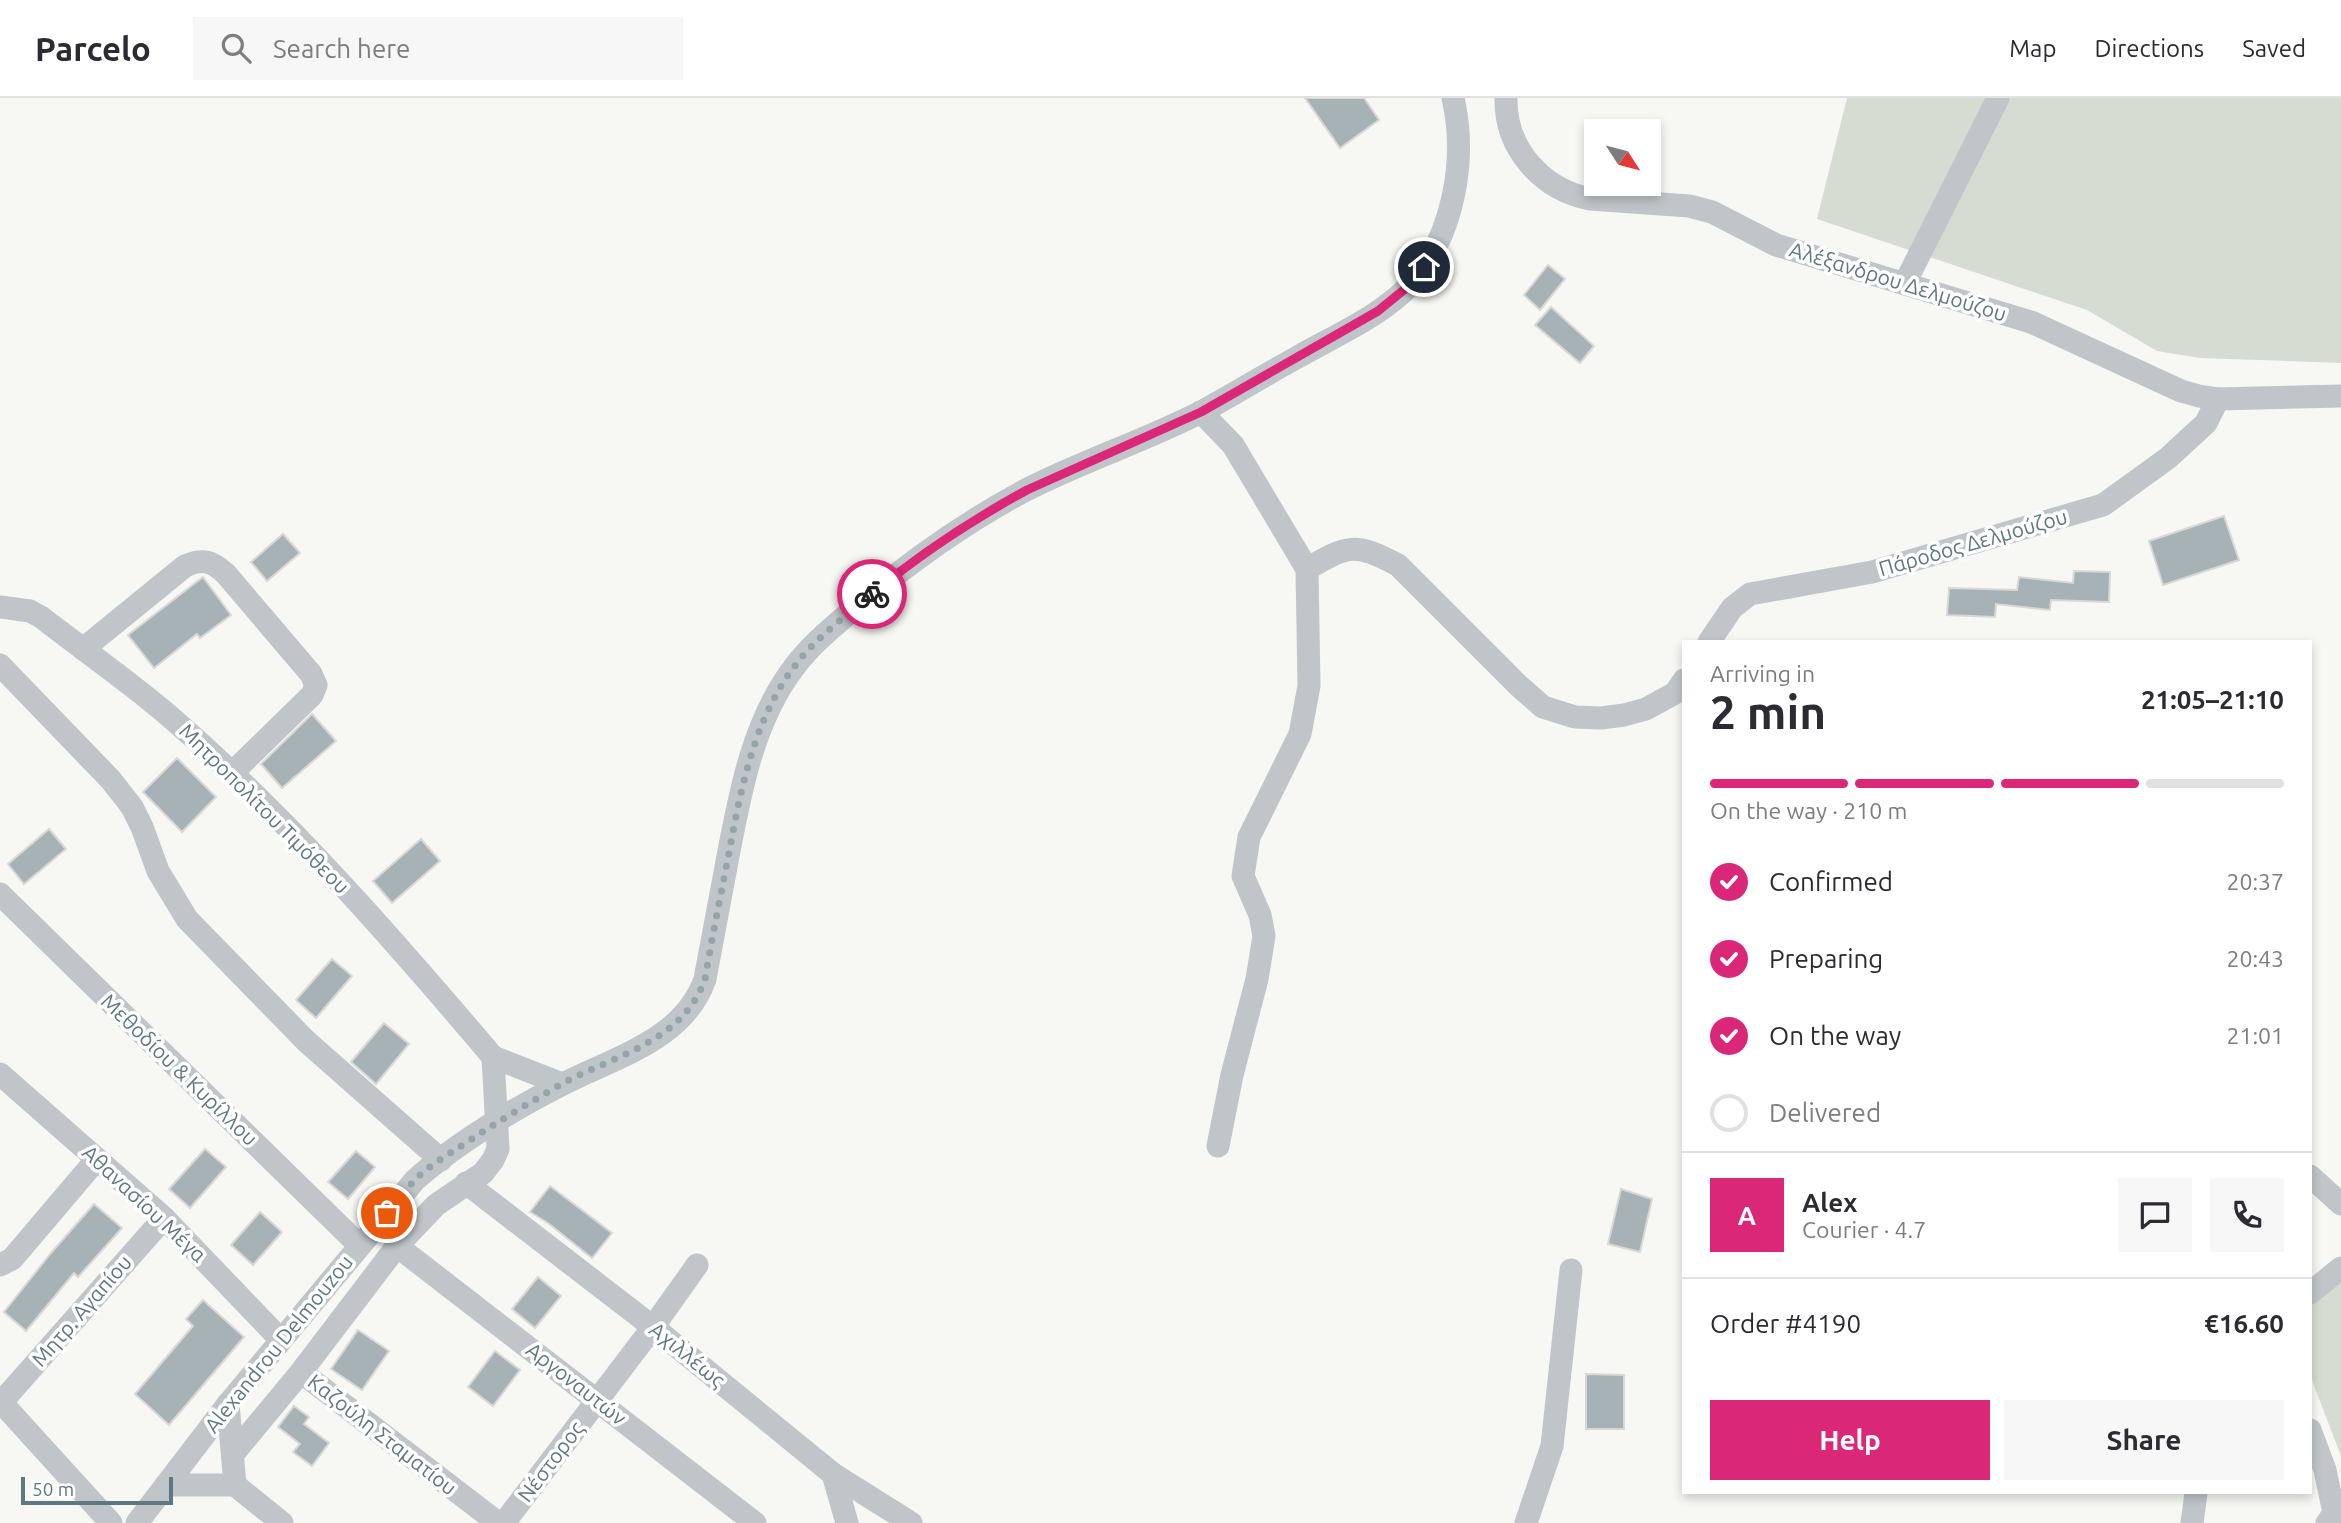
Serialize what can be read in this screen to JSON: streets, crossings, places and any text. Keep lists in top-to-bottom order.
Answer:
{
  "streets": {
    "street": [
      "Αλέξανδρου Δελμούζου",
      "Πάροδος Δελμούζου",
      "Μητροπολίτου Τιμόθεου",
      "Μεθοδίου & Κυρίλλου",
      "Αθανασίου Μέγα",
      "Μητρ. Αγαπίου",
      "Alexandrou Delmouzou",
      "Αχιλλέως",
      "Αργοναυτών",
      "Καζούλη Σταματίου",
      "Νέστορος"
    ]
  },
  "crossings": [
    ["Αλέξανδρου Δελμούζου", "Πάροδος Δελμούζου"],
    ["Μεθοδίου & Κυρίλλου", "Alexandrou Delmouzou"],
    ["Αθανασίου Μέγα", "Μητρ. Αγαπίου"],
    ["Αθανασίου Μέγα", "Alexandrou Delmouzou"],
    ["Αχιλλέως", "Νέστορος"],
    ["Αργοναυτών", "Νέστορος"],
    ["Καζούλη Σταματίου", "Νέστορος"]
  ],
  "scale_bar": "50 m",
  "north": "bottom right",
  "page": {
    "header": "Parcelo",
    "search": "Search here",
    "nav": ["Map", "Directions", "Saved"],
    "heading": ["2 min", "Arriving in", "21:05–21:10"],
    "panel": [
      "Alex",
      "Courier · 4.7",
      "Order #4190",
      "€16.60"
    ],
    "bar": "On the way · 210 m",
    "list": [
      ["Confirmed", "20:37"],
      ["Preparing", "20:43"],
      ["On the way", "21:01"],
      "Delivered"
    ],
    "round": "A",
    "buttons": ["Help", "Share"],
    "scale": "50 m"
  }
}
